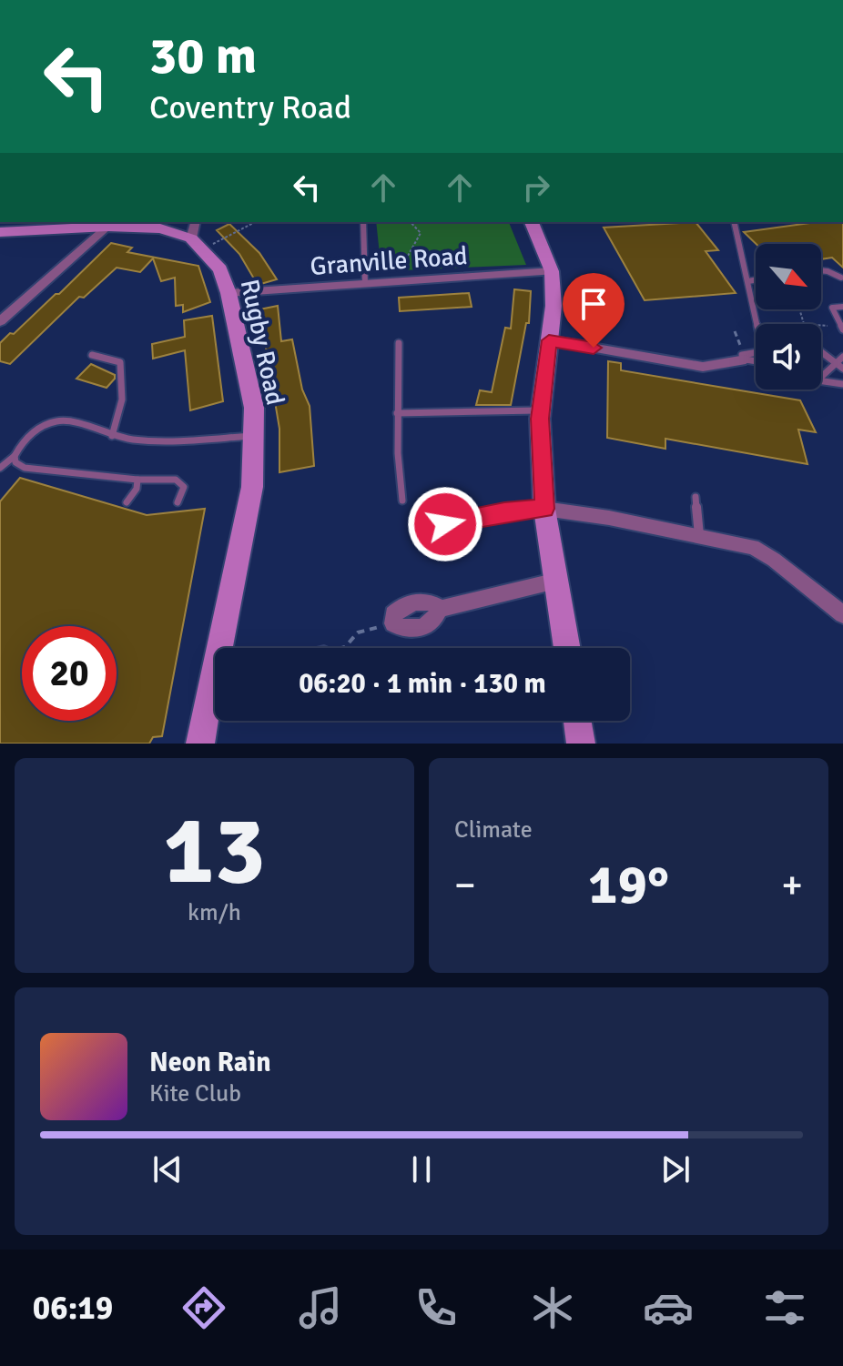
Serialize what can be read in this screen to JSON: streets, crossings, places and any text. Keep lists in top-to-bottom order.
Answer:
{
  "streets": {
    "main road": ["Rugby Road"],
    "street": ["Granville Road"]
  },
  "crossings": [
    ["Granville Road", "Rugby Road"]
  ],
  "north": "bottom right",
  "page": {
    "turn": ["30 m", "Coventry Road"],
    "limit": "20",
    "trip": "06:20 · 1 min · 130 m",
    "tile": [
      ["13", "km/h"],
      "Climate"
    ],
    "heat": ["−", "19°", "+"],
    "song": ["Neon Rain", "Kite Club"],
    "tabs": "06:19"
  }
}
